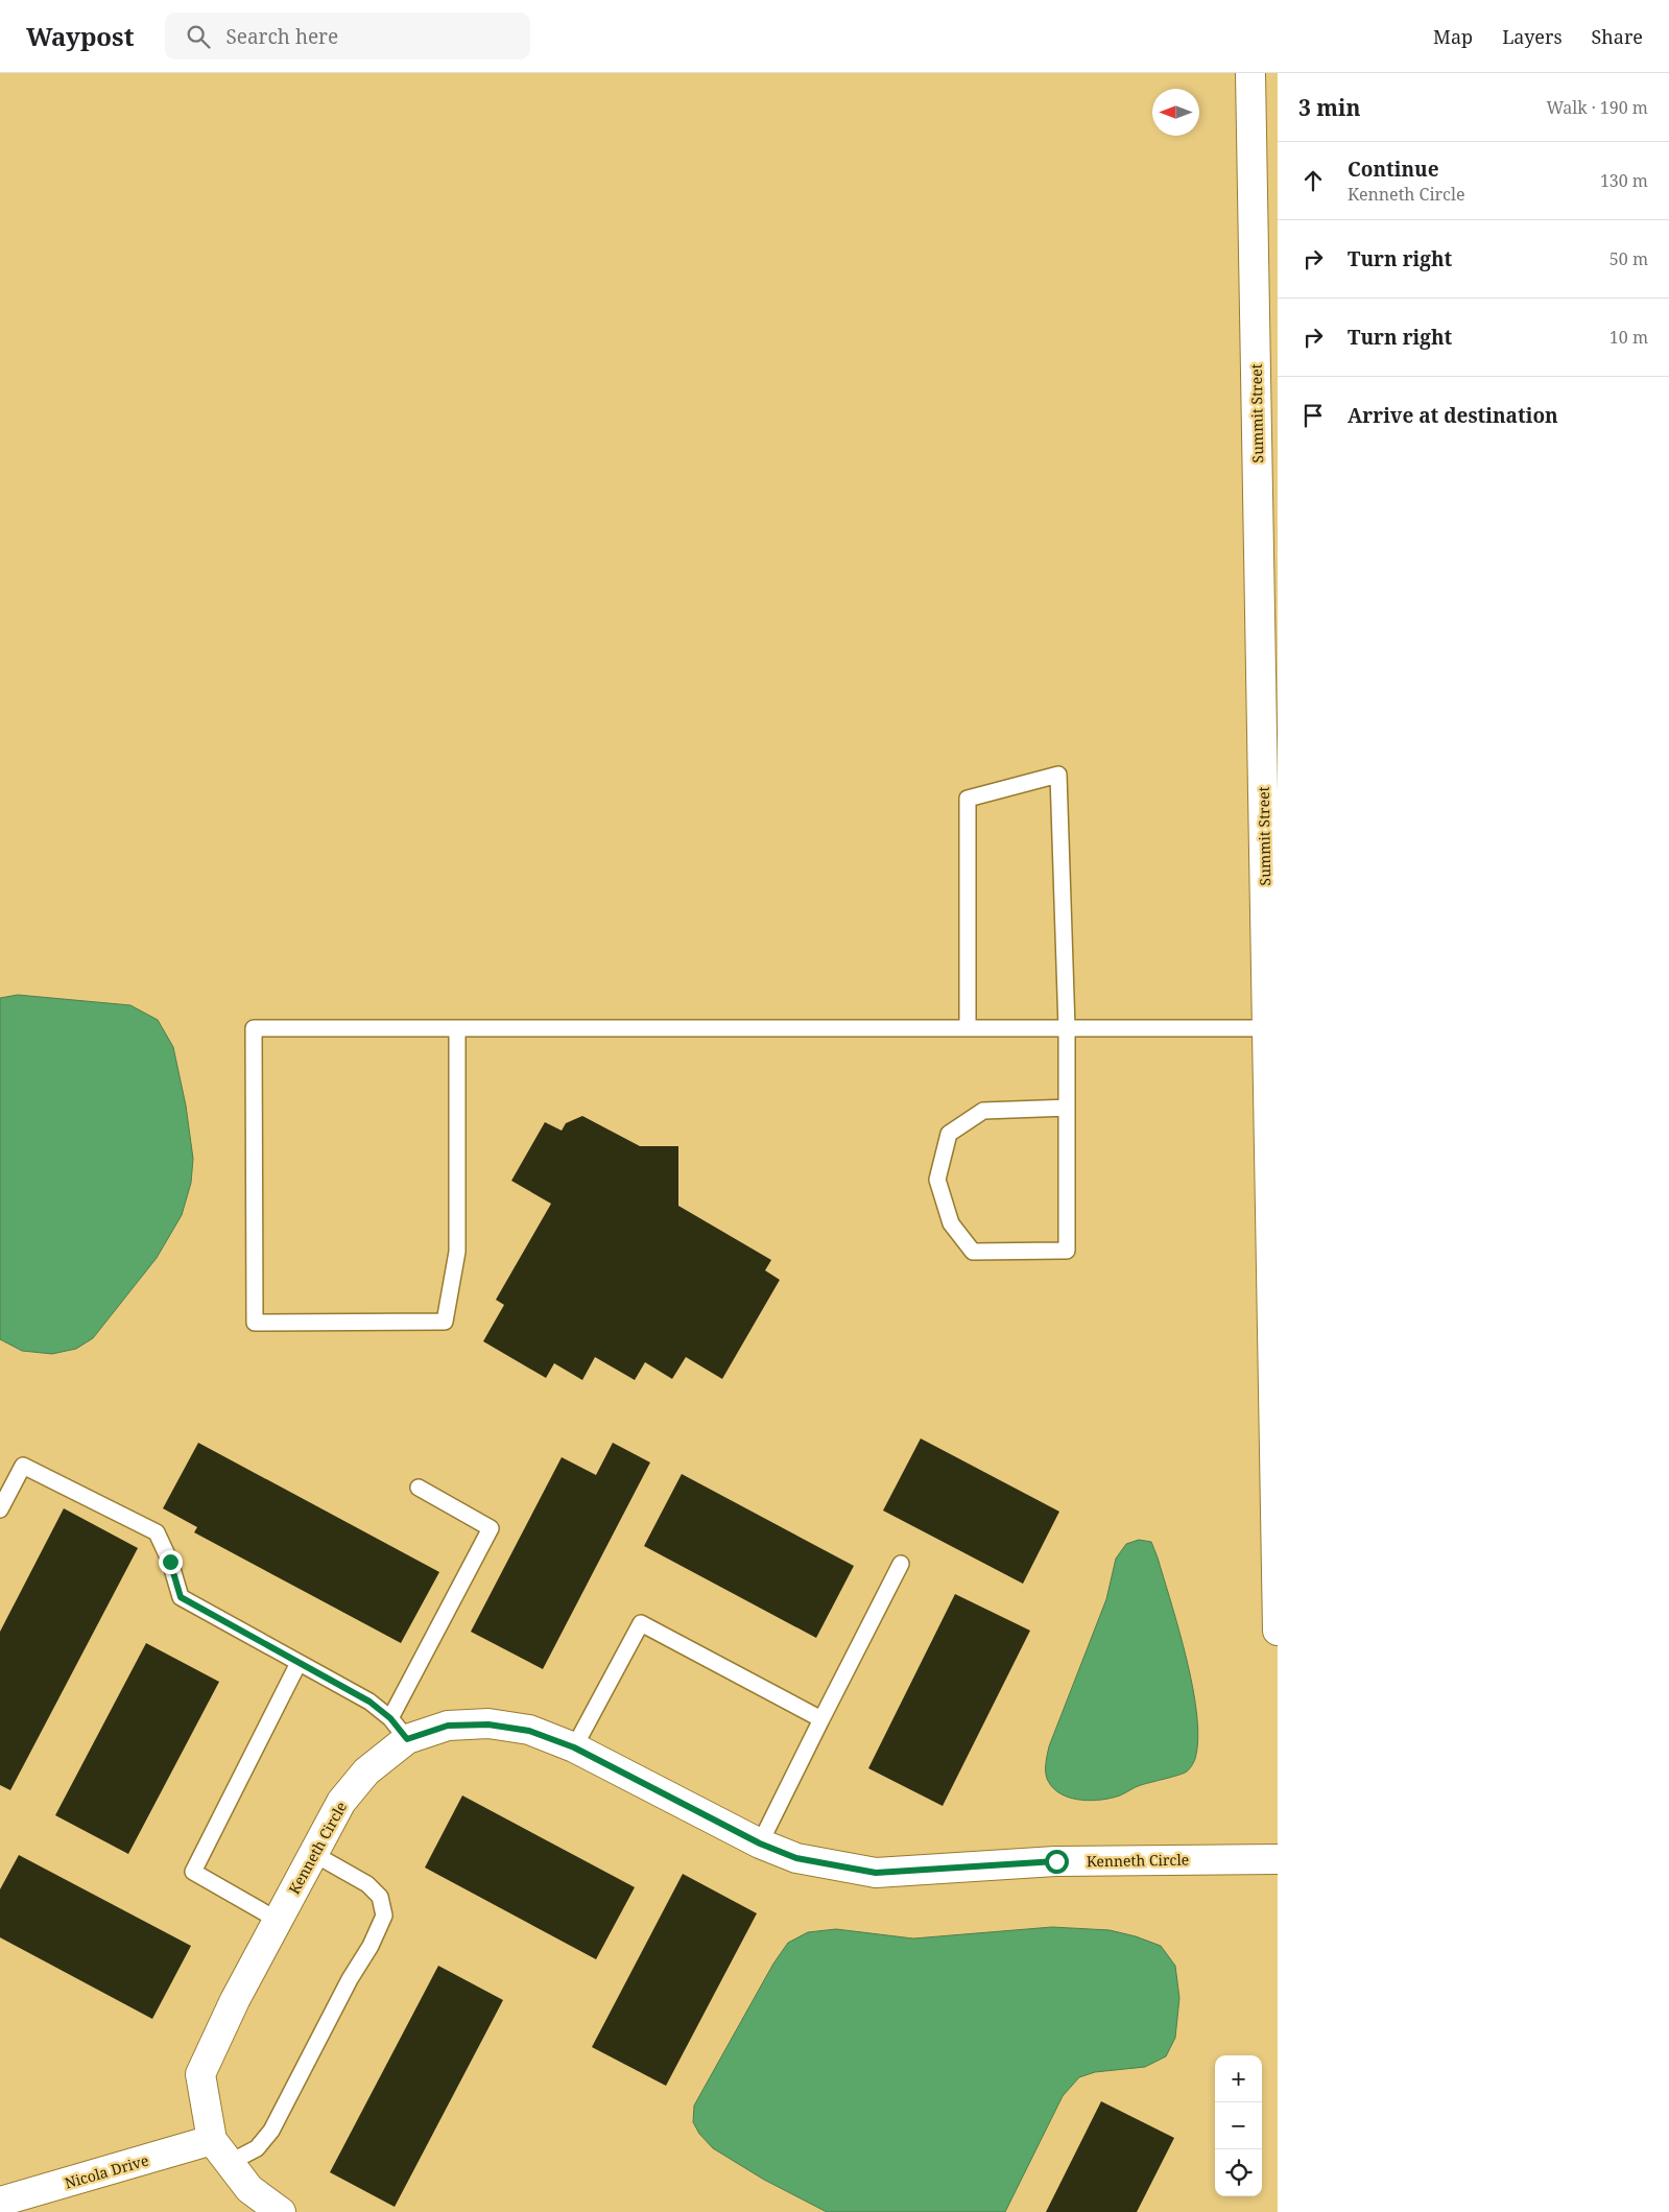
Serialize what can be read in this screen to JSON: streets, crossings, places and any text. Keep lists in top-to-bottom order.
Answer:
{
  "streets": {
    "street": ["Summit Street", "Kenneth Circle", "Nicola Drive"]
  },
  "crossings": [
    ["Kenneth Circle", "Nicola Drive"]
  ],
  "north": "left",
  "page": {
    "header": "Waypost",
    "search": "Search here",
    "nav": ["Map", "Layers", "Share"],
    "heading": ["3 min", "Walk · 190 m"],
    "list": [
      ["Continue", "Kenneth Circle", "130 m"],
      ["Turn right", "50 m"],
      ["Turn right", "10 m"],
      "Arrive at destination"
    ],
    "map_buttons": ["+", "−"]
  }
}
